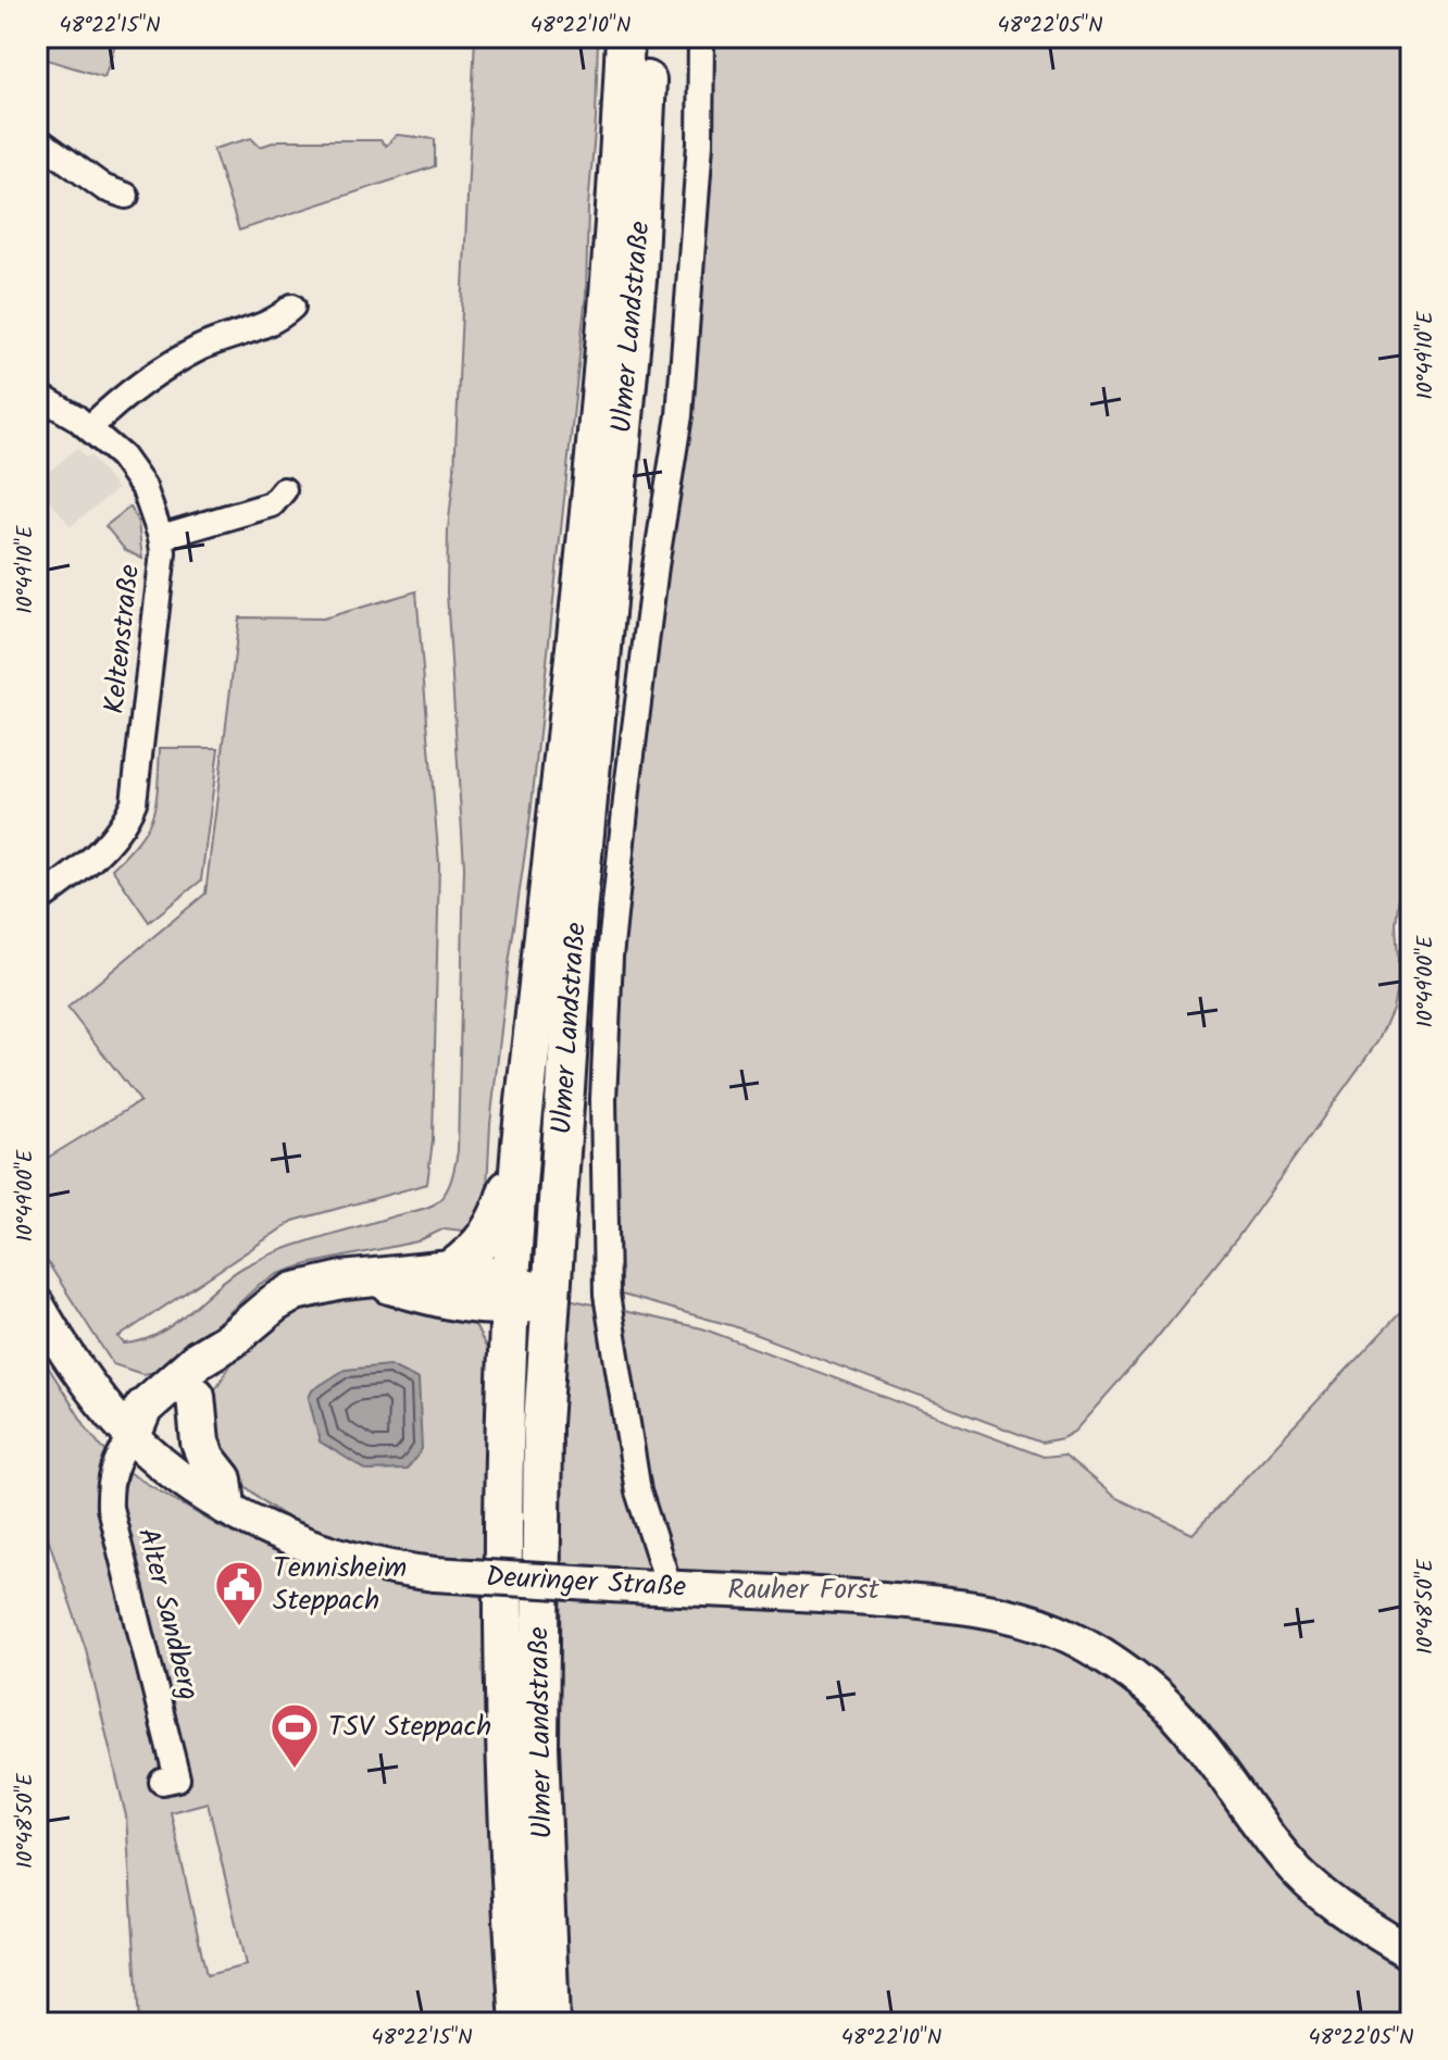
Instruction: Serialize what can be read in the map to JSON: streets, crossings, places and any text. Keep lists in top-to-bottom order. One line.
{"streets":{"main road":["Ulmer Landstraße"],"street":["Keltenstraße","Deuringer Straße","Alter Sandberg"]},"crossings":[["Deuringer Straße","Alter Sandberg"]],"parks":["Rauher Forst"],"places":{"public building":["Tennisheim Steppach"],"sports":["TSV Steppach"]},"coordinates":["48°22'15\"N","48°22'10\"N","48°22'05\"N","10°49'10\"E","10°49'00\"E","10°48'50\"E"]}
